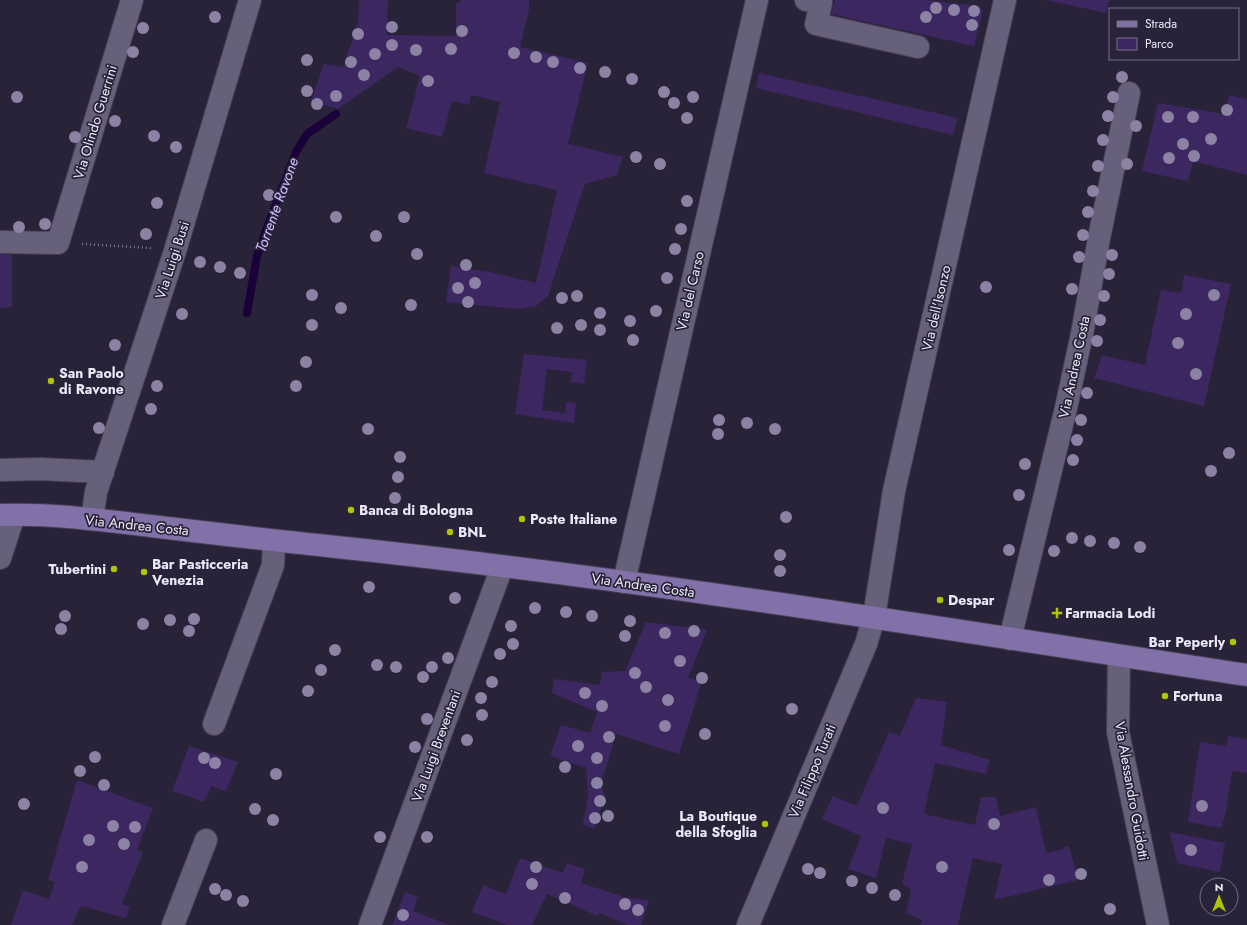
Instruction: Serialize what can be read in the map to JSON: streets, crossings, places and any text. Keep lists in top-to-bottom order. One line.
{"streets":{"main road":["Via Andrea Costa"],"street":["Via Olindo Guerrini","Via Luigi Busi","Via del Carso","Via dell'Isonzo","Via Luigi Breventani","Via Filippo Turati","Via Alessandro Guidotti"]},"crossings":[["Via Luigi Busi","Via Andrea Costa"],["Via del Carso","Via Andrea Costa"],["Via dell'Isonzo","Via Andrea Costa"],["Via dell'Isonzo","Via Filippo Turati"],["Via Andrea Costa","Via Luigi Breventani"],["Via Andrea Costa","Via Filippo Turati"],["Via Andrea Costa","Via Alessandro Guidotti"]],"water":["Torrente Ravone"],"places":{"other":["San Paolo di Ravone","Banca di Bologna","Poste Italiane","BNL","Tubertini","Bar Pasticceria Venezia","Despar","Bar Peperly","Fortuna","La Boutique della Sfoglia"],"health":["Farmacia Lodi"]},"legend":["Strada","Parco"],"north":"top"}
